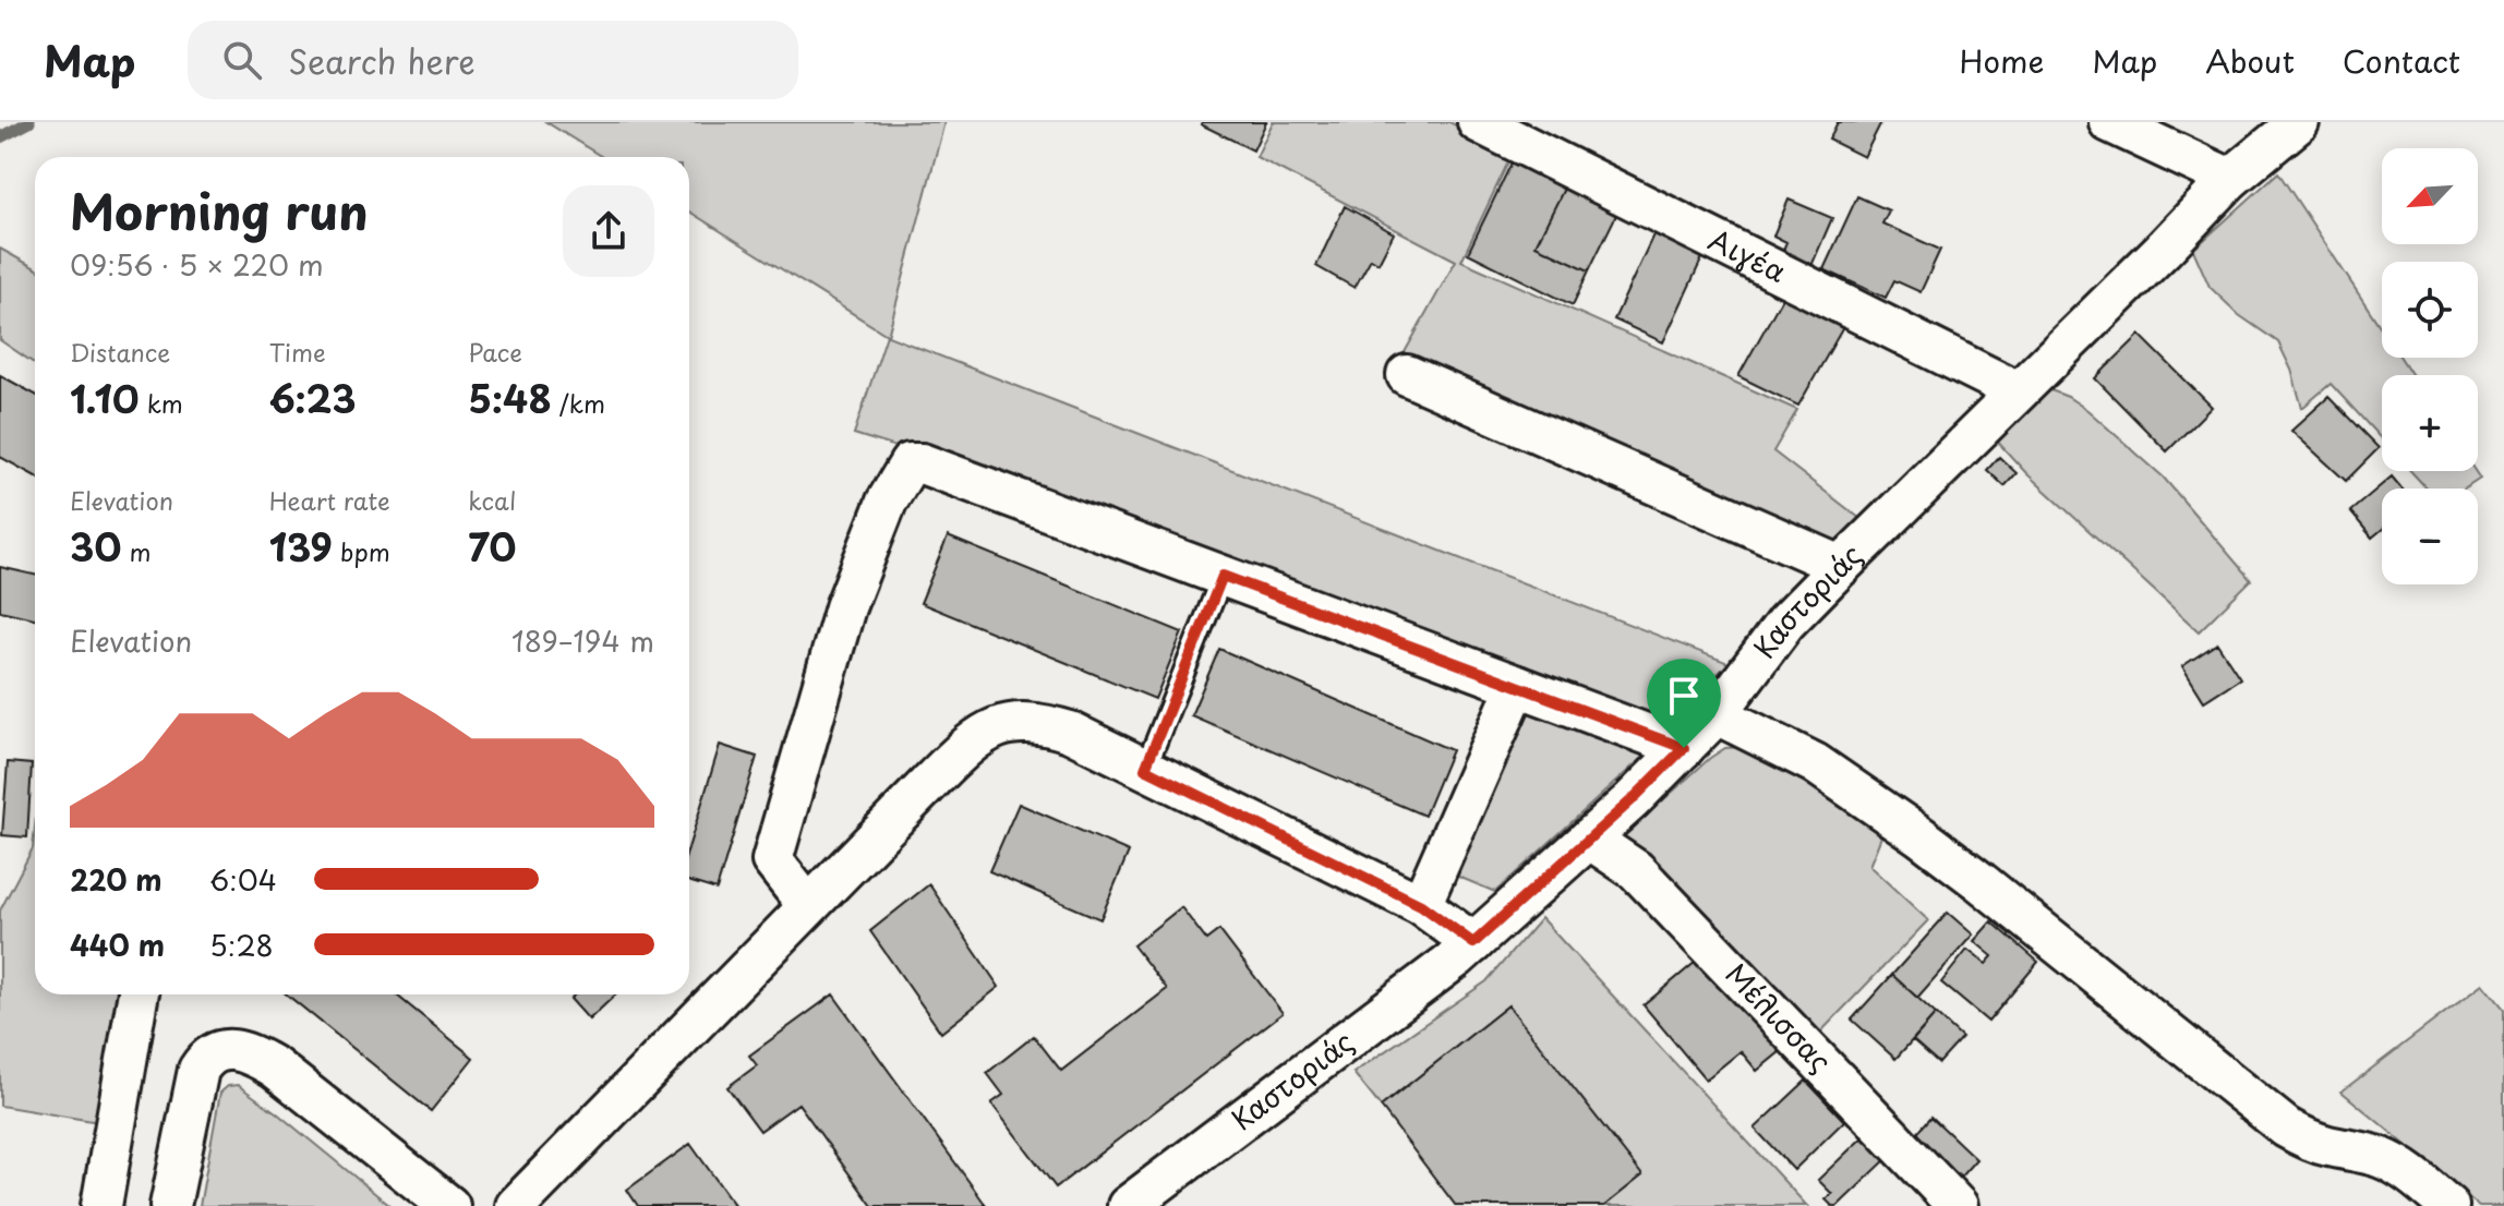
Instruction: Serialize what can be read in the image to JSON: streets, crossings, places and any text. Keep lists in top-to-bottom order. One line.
{"streets":{"street":["Αιγέα","Καστοριάς","Μέλισσας"]},"crossings":[["Αιγέα","Καστοριάς"],["Καστοριάς","Μέλισσας"]],"north":"bottom left","page":{"header":"Map","search":"Search here","nav":["Home","Map","About","Contact"],"map_buttons":["+","−"],"heading":["Morning run","09:56 · 5 × 220 m"],"stats":[["Distance","1.10 km"],["Time","6:23"],["Pace","5:48 /km"],["Elevation","30 m"],["Heart rate","139 bpm"],["kcal","70"]],"chart":["Elevation","189–194 m"],"list":[{"name":"220 m","note":"6:04"},{"name":"440 m","note":"5:28"}]}}
